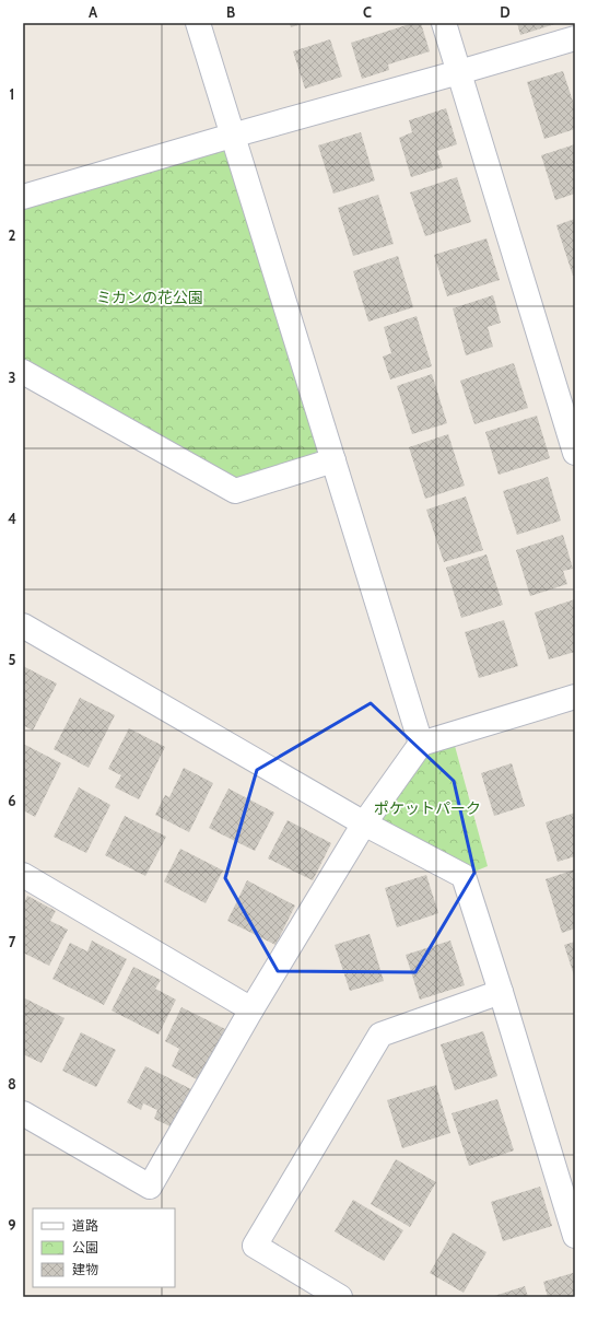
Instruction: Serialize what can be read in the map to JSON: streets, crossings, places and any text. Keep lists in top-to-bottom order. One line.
{"parks":["ミカンの花公園","ポケットパーク"],"legend":["道路","公園","建物"],"grid":{"columns":["A","B","C","D"],"rows":["1","2","3","4","5","6","7","8","9"]}}
